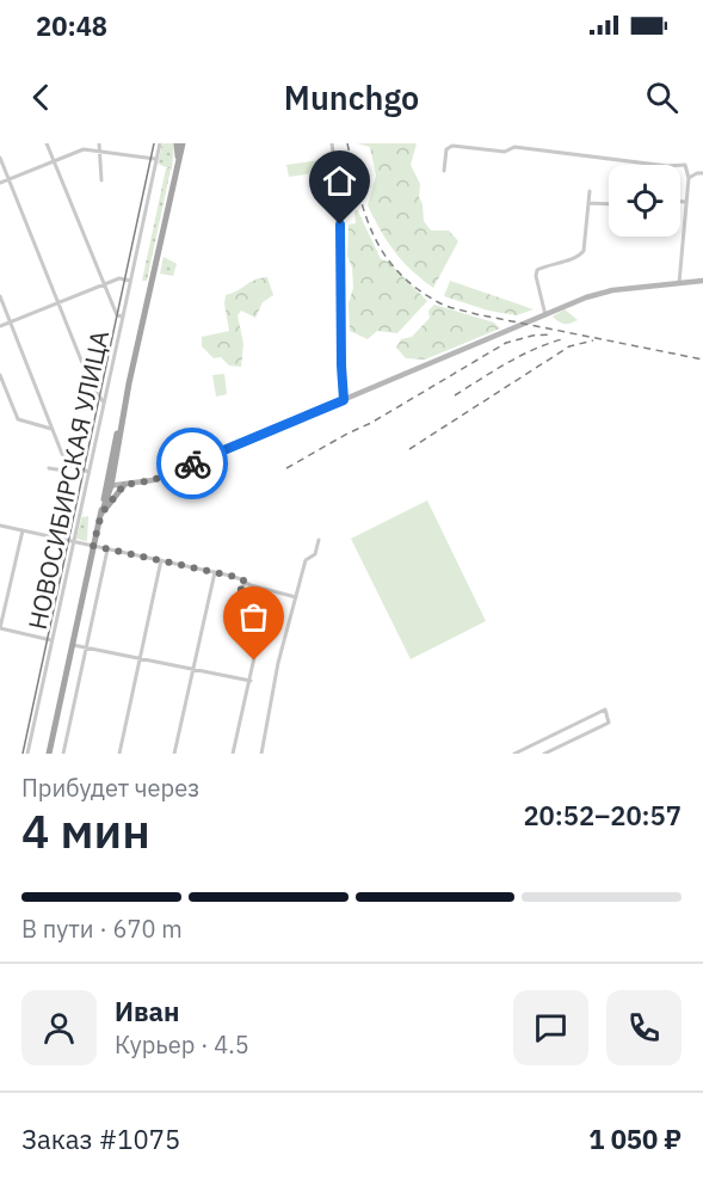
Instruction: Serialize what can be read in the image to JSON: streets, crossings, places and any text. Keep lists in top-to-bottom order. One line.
{"streets":{"street":["НОВОСИБИРСКАЯ УЛИЦА"]},"page":{"status":"20:48","header":"Munchgo","heading":["4 мин","Прибудет через","20:52–20:57"],"panel":["Иван","Курьер · 4.5","Заказ #1075","1 050 ₽"],"bar":"В пути · 670 m"}}
